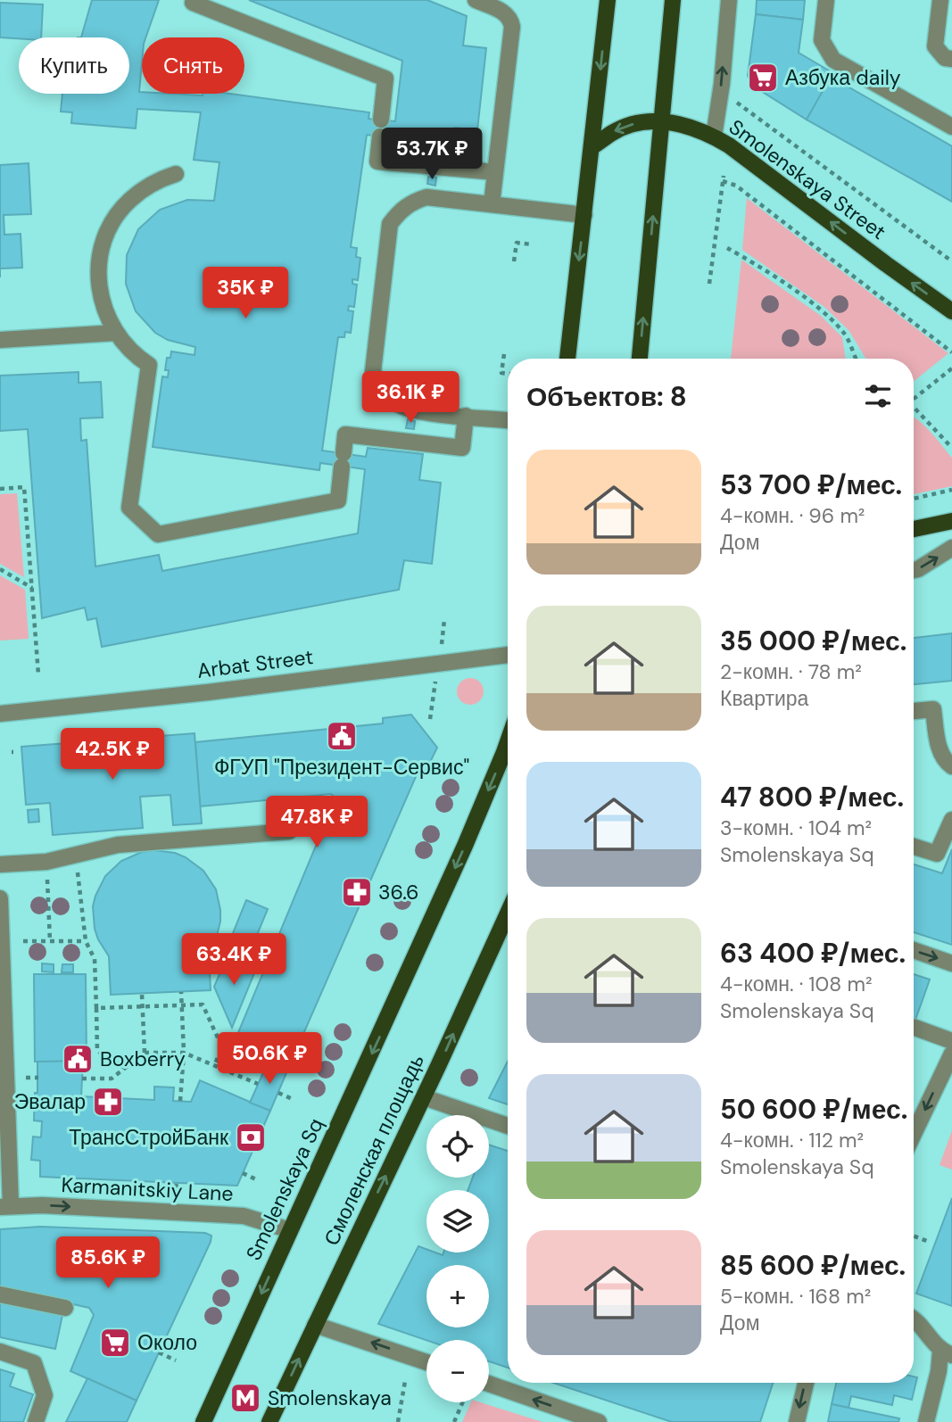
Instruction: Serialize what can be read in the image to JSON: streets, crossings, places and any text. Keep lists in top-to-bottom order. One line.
{"streets":{"main road":["Smolenskaya Street","Смоленская площадь","Smolenskaya Sq"],"street":["Arbat Street","Karmanitskiy Lane"]},"crossings":[["Karmanitskiy Lane","Smolenskaya Sq"]],"one_way":["Smolenskaya Street","Смоленская площадь","Karmanitskiy Lane","Smolenskaya Sq"],"places":{"supermarket":["Азбука daily","Около"],"public building":["ФГУП \"Президент-Сервис\"","Boxberry"],"pharmacy":["36.6","Эвалар"],"bank":["ТрансСтройБанк"],"metro station":["Smolenskaya"]},"page":{"chip":["Купить","Снять"],"price":["53.7K ₽","35K ₽","36.1K ₽","42.5K ₽","47.8K ₽","63.4K ₽","50.6K ₽","85.6K ₽"],"heading":"Объектов: 8","list":[{"name":"53 700 ₽/мес.","note":"4-комн. · 96 m² · Дом"},{"name":"35 000 ₽/мес.","note":"2-комн. · 78 m² · Квартира"},{"name":"47 800 ₽/мес.","note":"3-комн. · 104 m² · Smolenskaya Sq"},{"name":"63 400 ₽/мес.","note":"4-комн. · 108 m² · Smolenskaya Sq"},{"name":"50 600 ₽/мес.","note":"4-комн. · 112 m² · Smolenskaya Sq"},{"name":"85 600 ₽/мес.","note":"5-комн. · 168 m² · Дом"}],"map_buttons":["+","−"]}}
